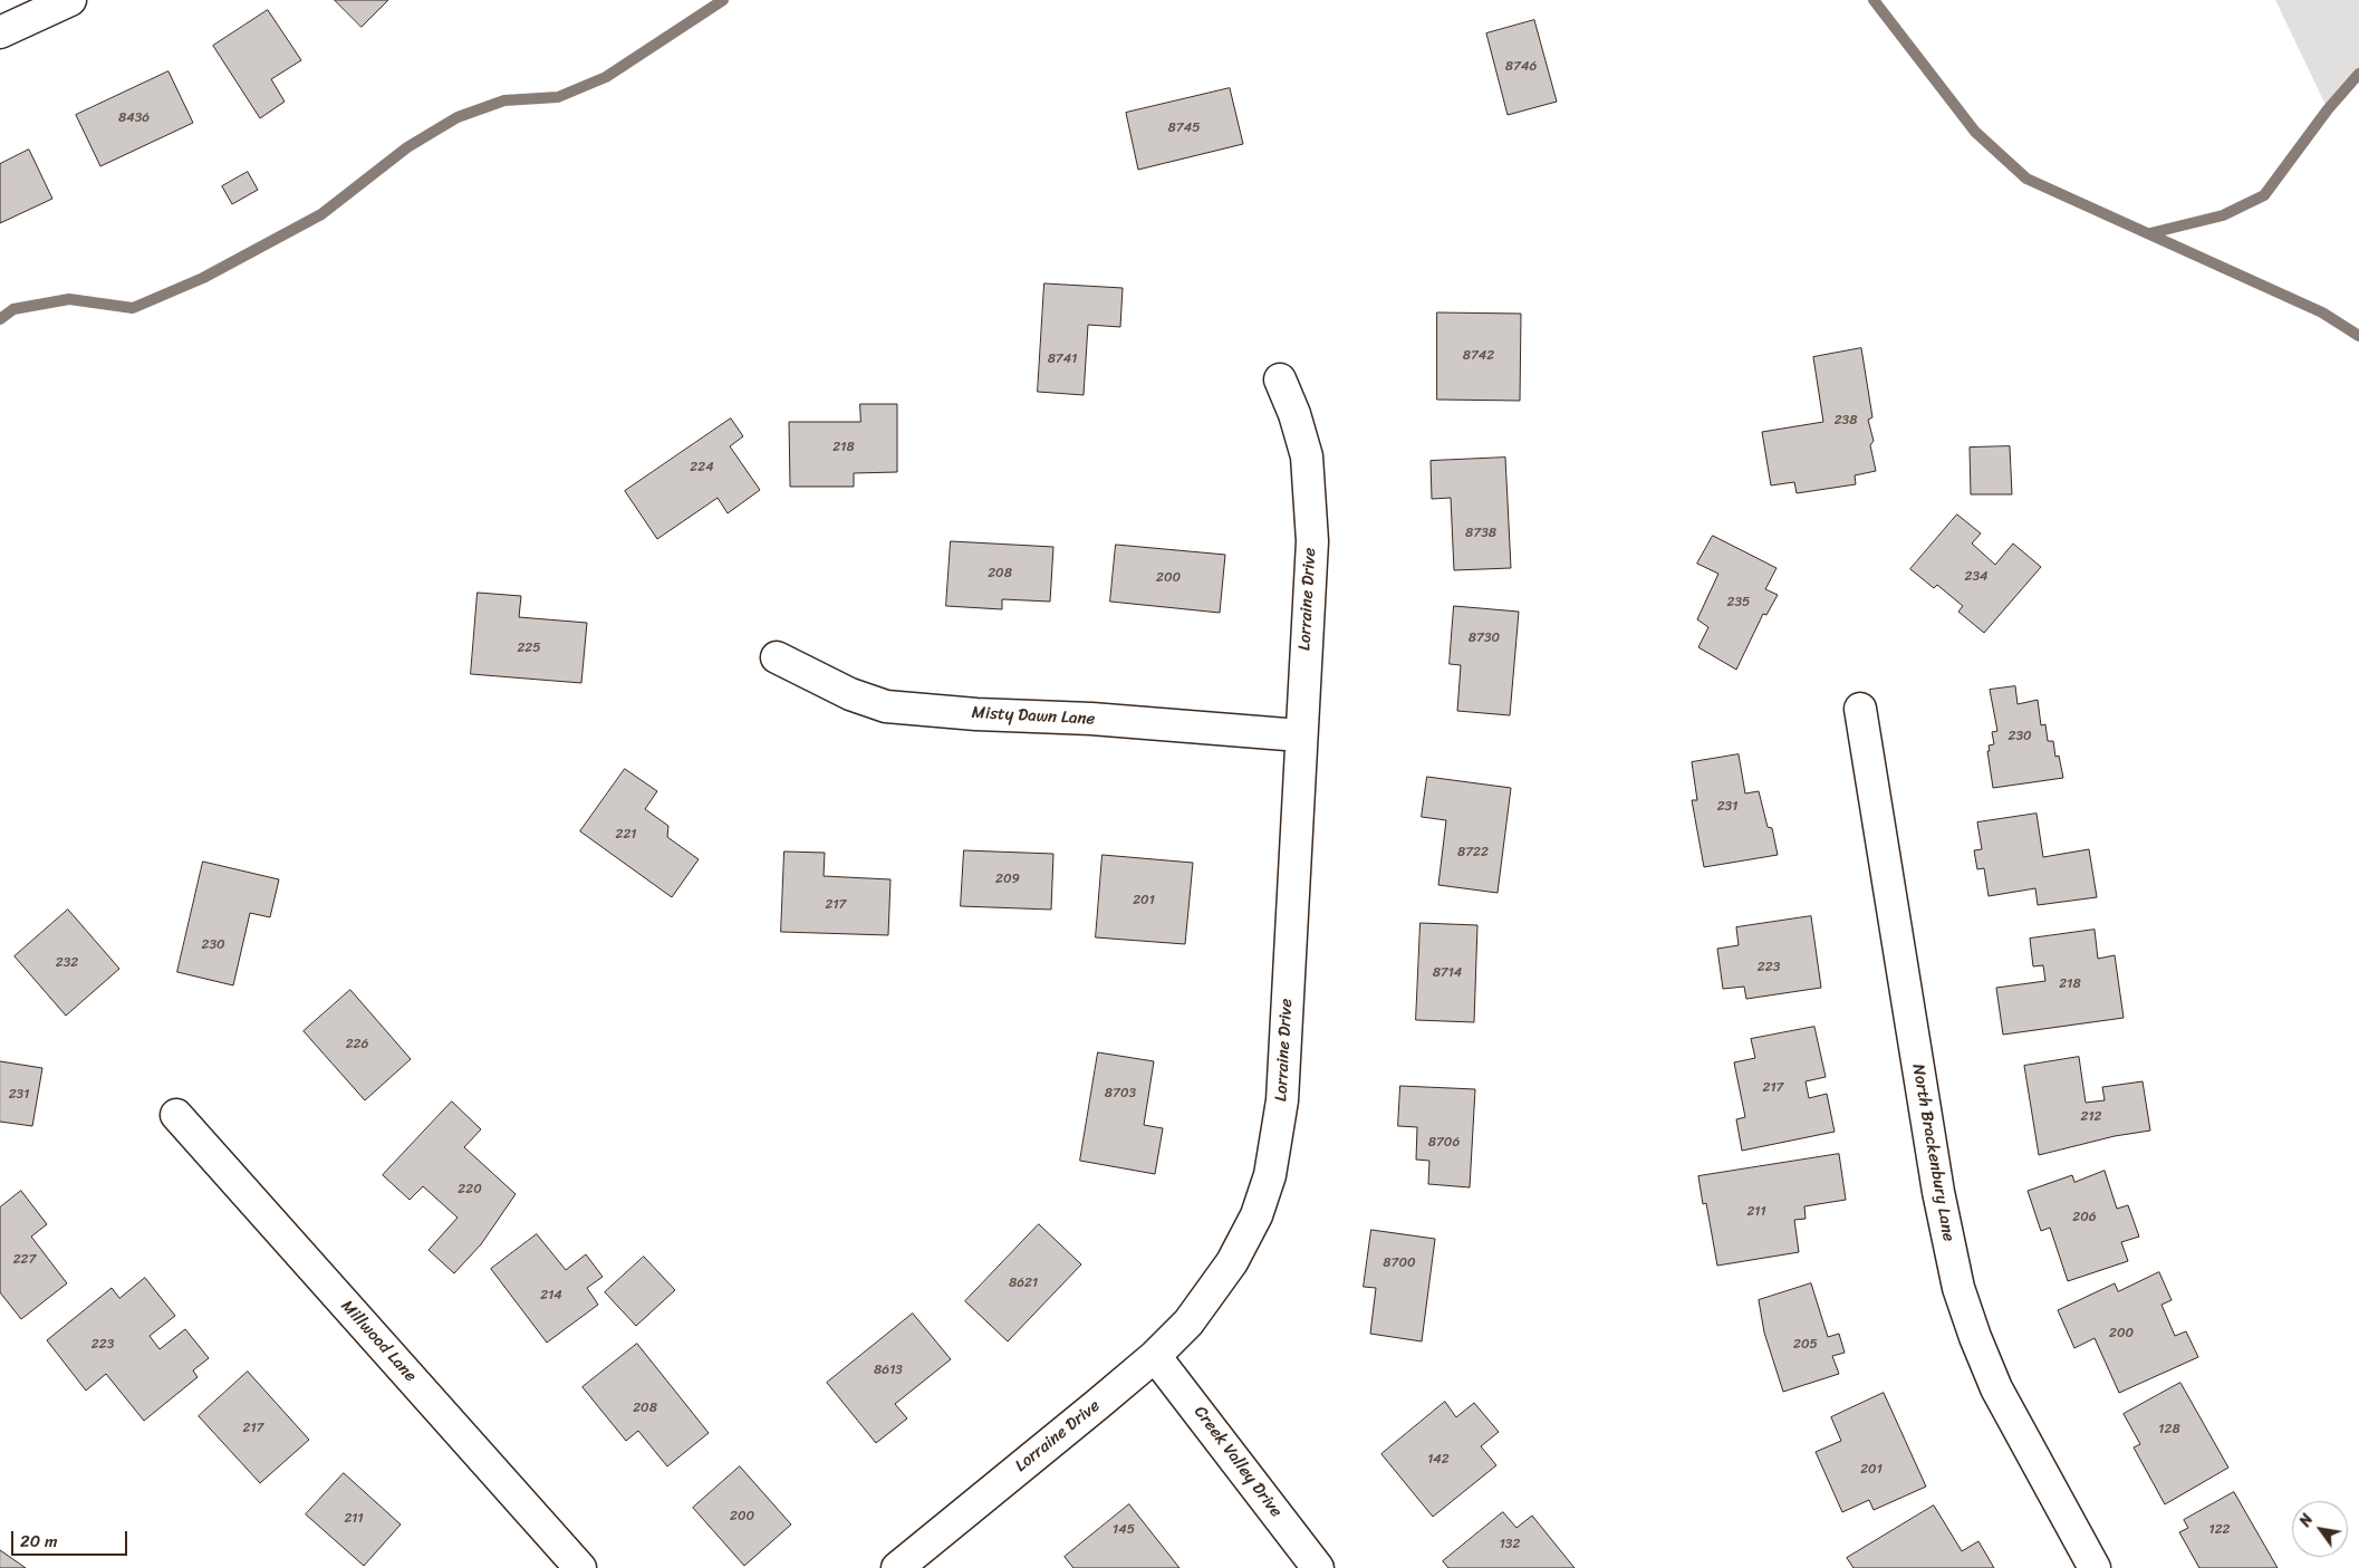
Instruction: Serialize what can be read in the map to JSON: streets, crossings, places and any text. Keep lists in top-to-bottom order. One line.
{"streets":{"street":["Lorraine Drive","Misty Dawn Lane","North Brackenbury Lane","Millwood Lane","Creek Valley Drive"]},"crossings":[["Lorraine Drive","Misty Dawn Lane"],["Lorraine Drive","Creek Valley Drive"]],"house_numbers":["8746","8436","8745","8742","8741","238","218","224","8738","208","234","200","235","8730","225","230","231","221","8722","209","201","217","230","232","223","8714","218","226","217","8703","231","212","8706","220","211","206","227","8700","8621","214","200","223","205","8613","208","217","128","142","201","200","211","145","122","132"],"scale_bar":"20 m","north":"top left"}
